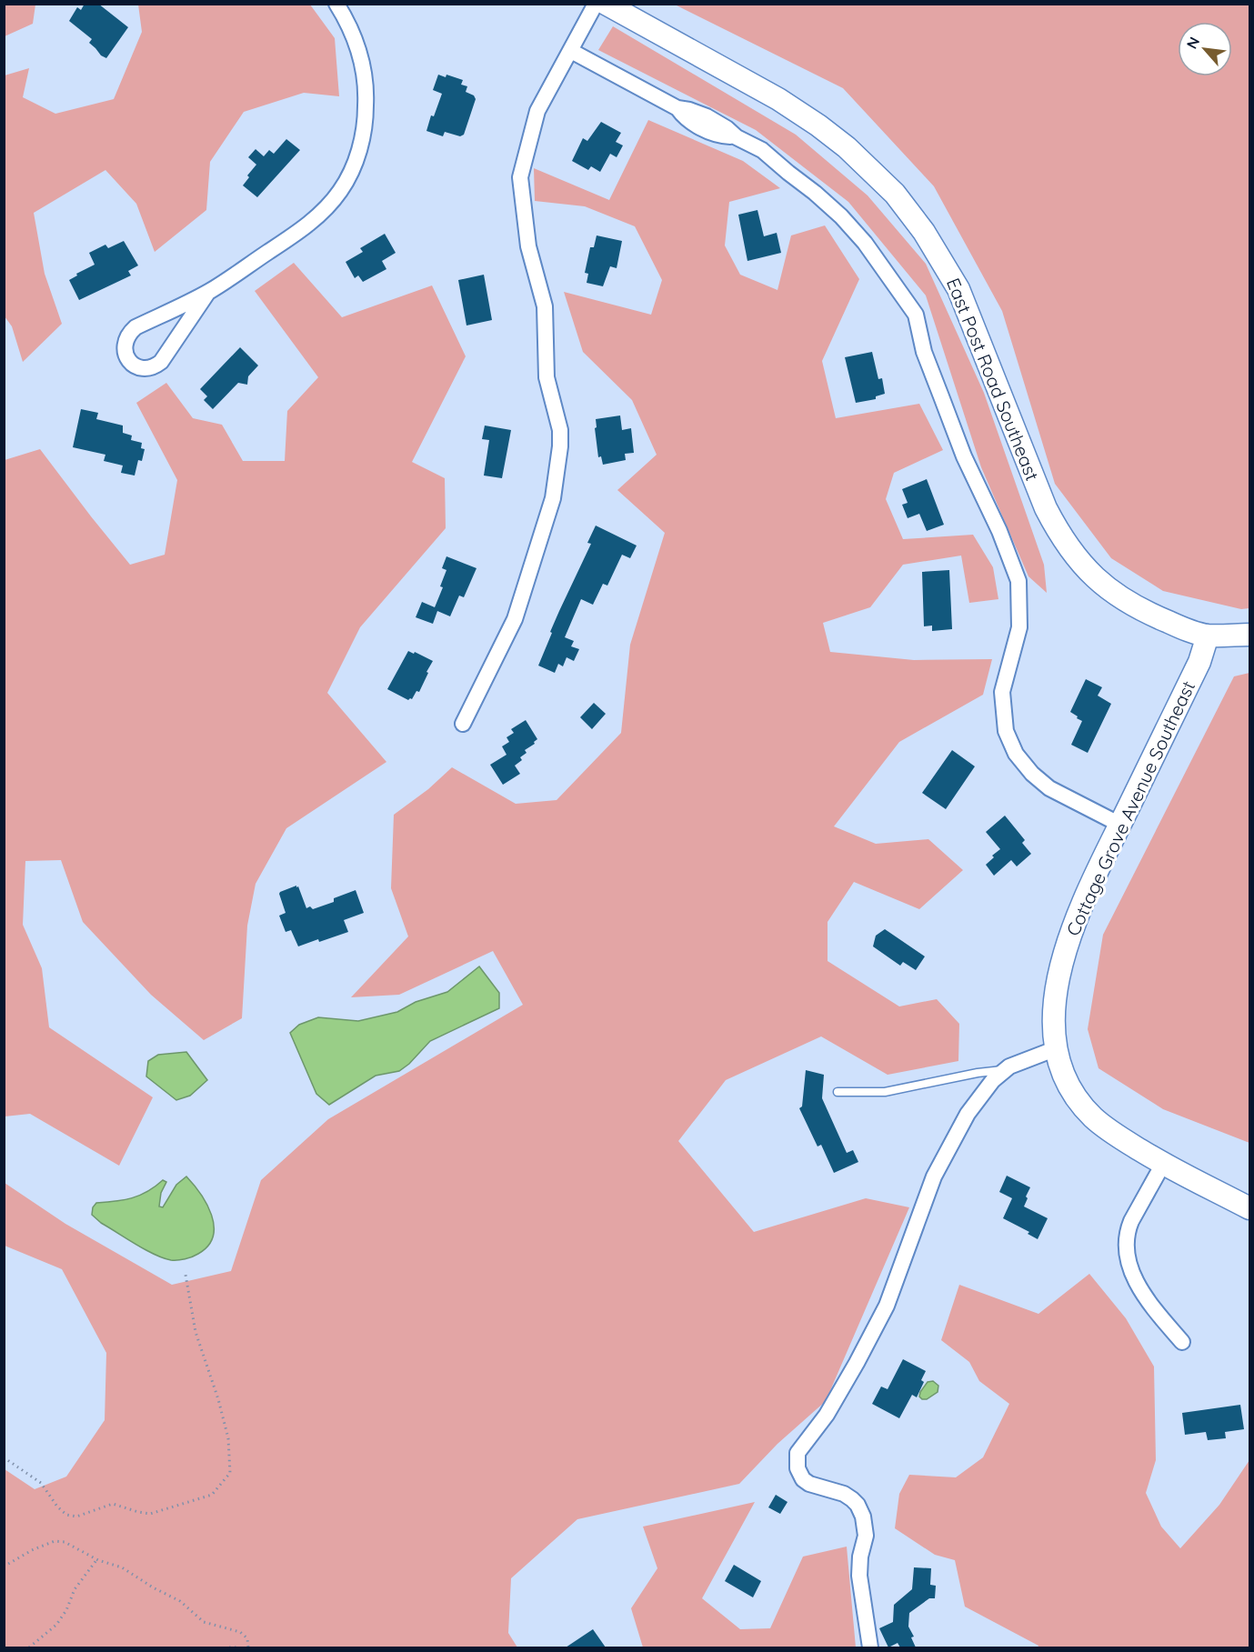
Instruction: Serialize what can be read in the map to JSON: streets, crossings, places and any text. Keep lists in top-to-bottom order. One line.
{"streets":{"main road":["East Post Road Southeast","Cottage Grove Avenue Southeast"]},"crossings":[["East Post Road Southeast","Cottage Grove Avenue Southeast"]],"north":"top left"}
